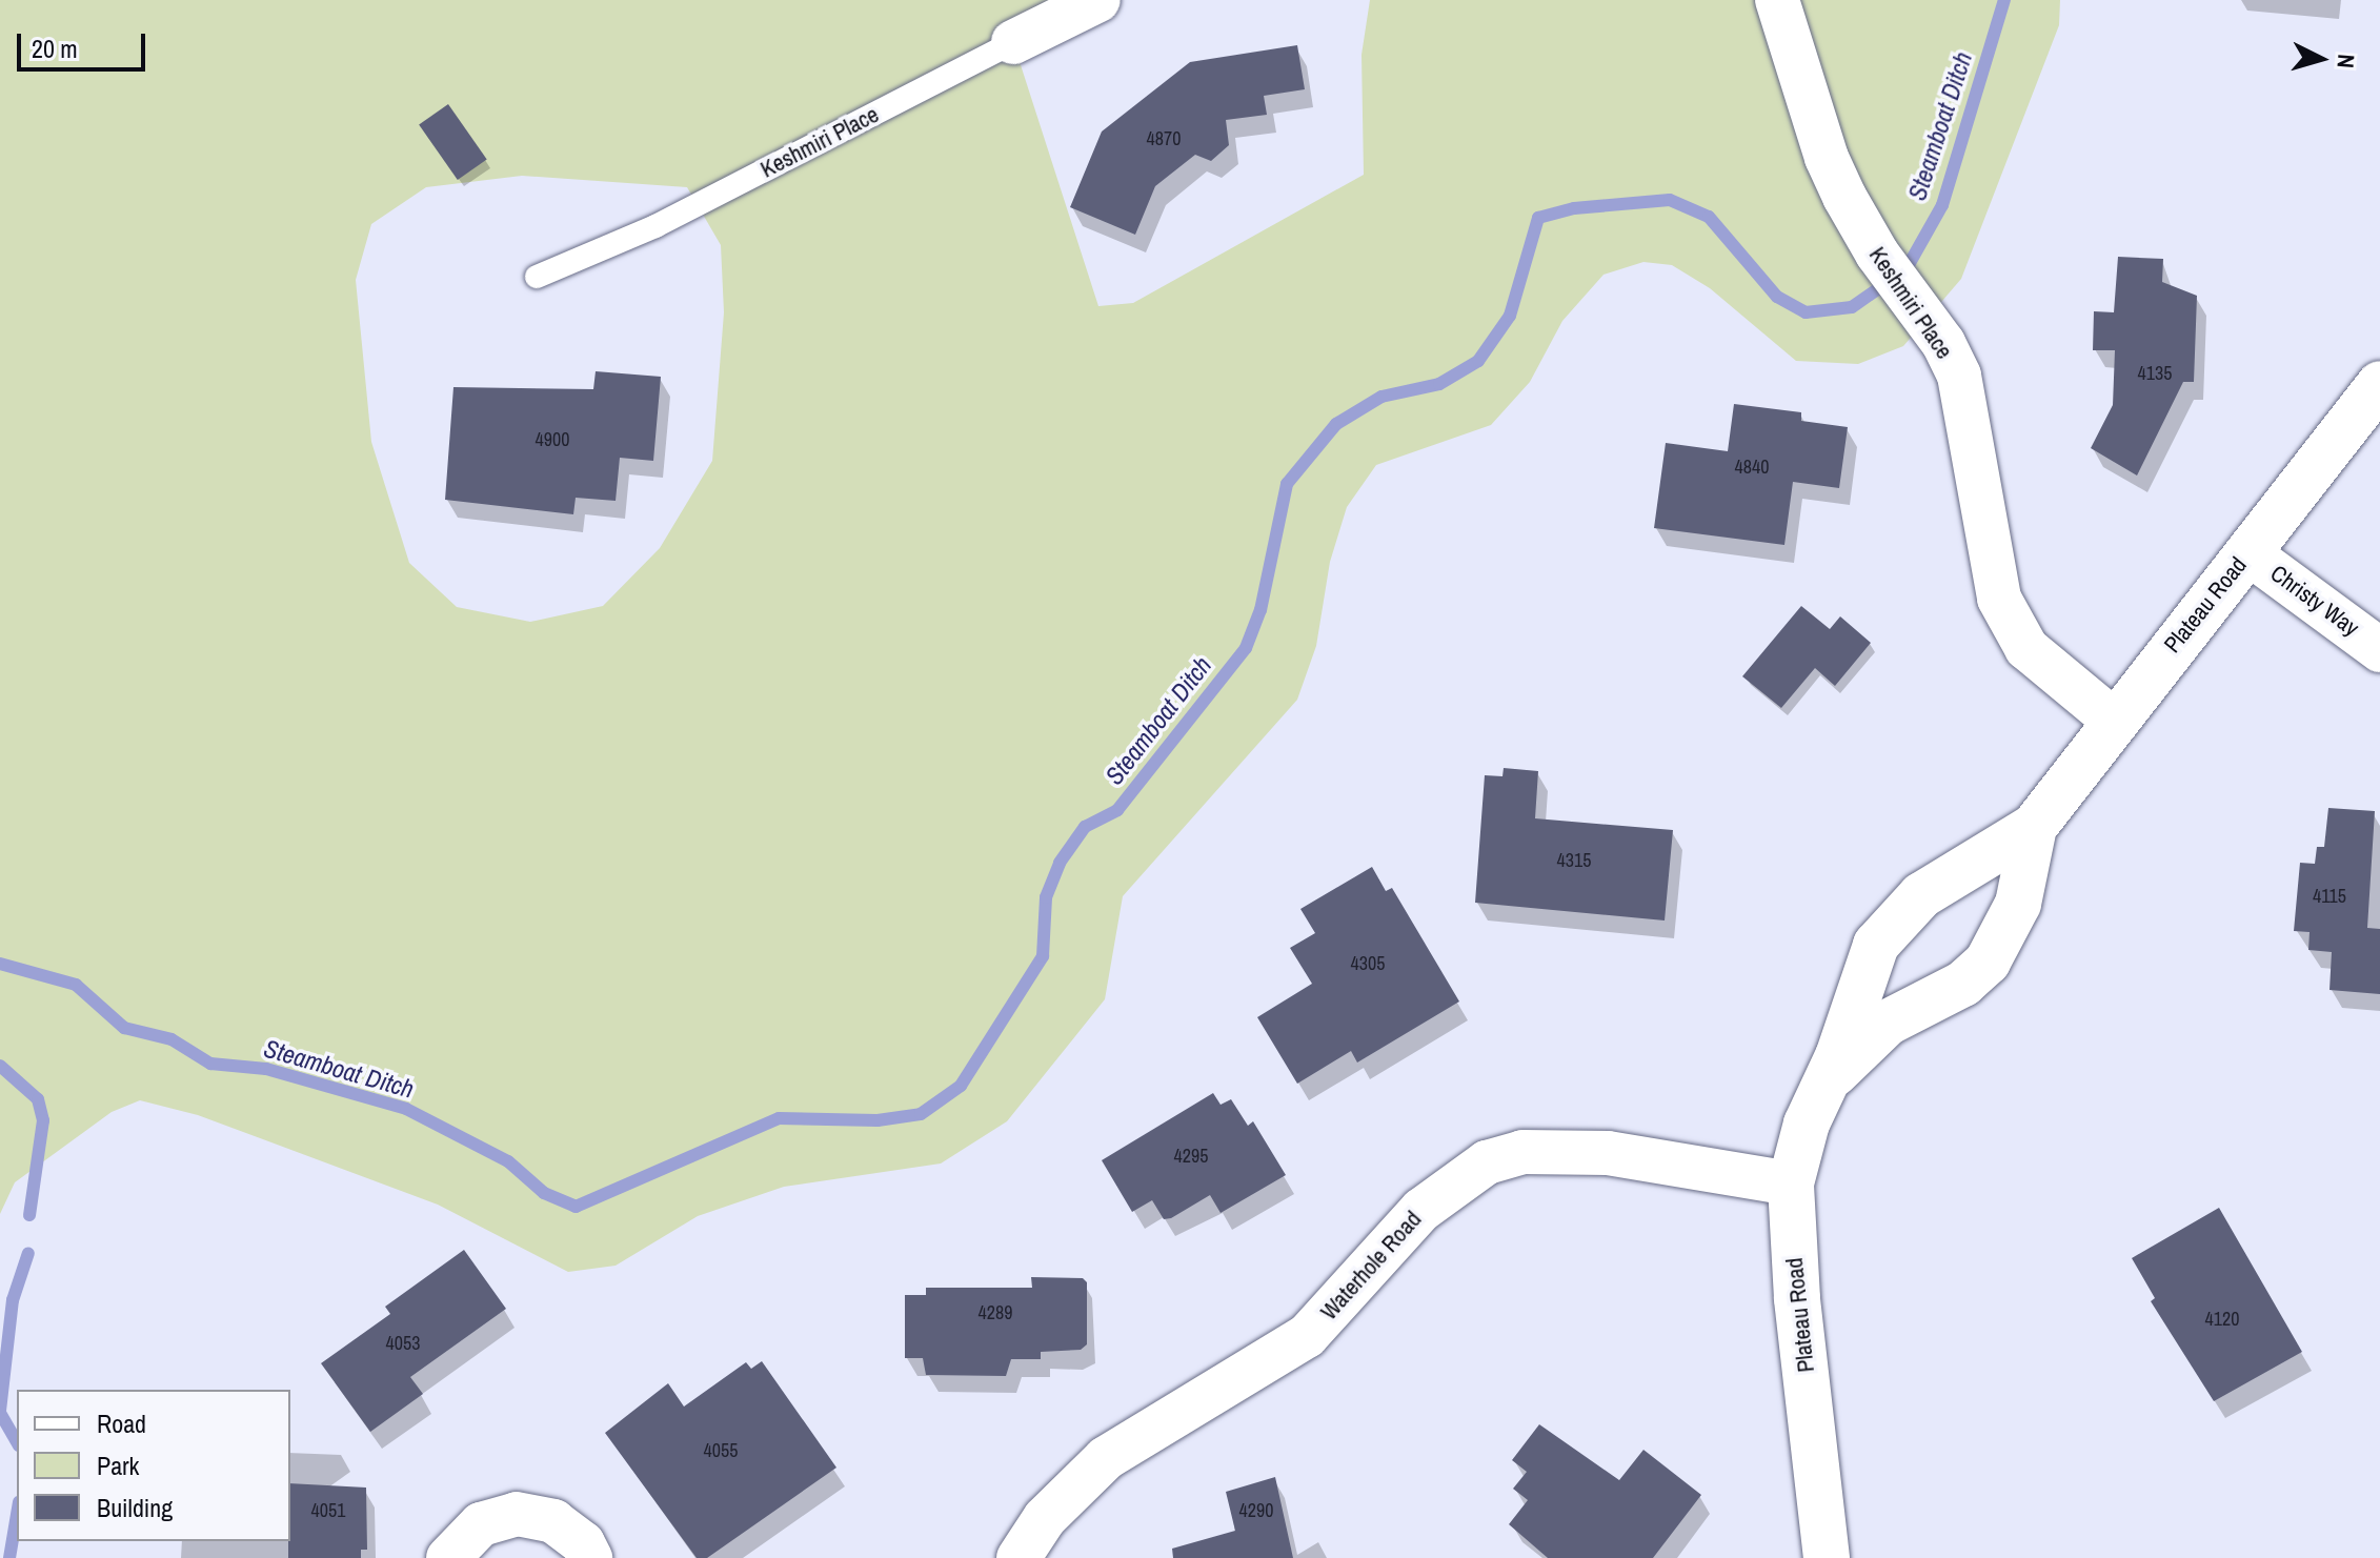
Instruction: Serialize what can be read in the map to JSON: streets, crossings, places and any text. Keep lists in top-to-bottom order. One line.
{"streets":{"street":["Keshmiri Place","Christy Way","Plateau Road","Waterhole Road"]},"crossings":[["Keshmiri Place","Plateau Road"],["Christy Way","Plateau Road"],["Plateau Road","Waterhole Road"]],"water":["Steamboat Ditch"],"house_numbers":["4870","4135","4900","4840","4315","4115","4305","4295","4289","4120","4053","4055","4051","4290"],"legend":["Road","Park","Building"],"scale_bar":"20 m","north":"right"}
